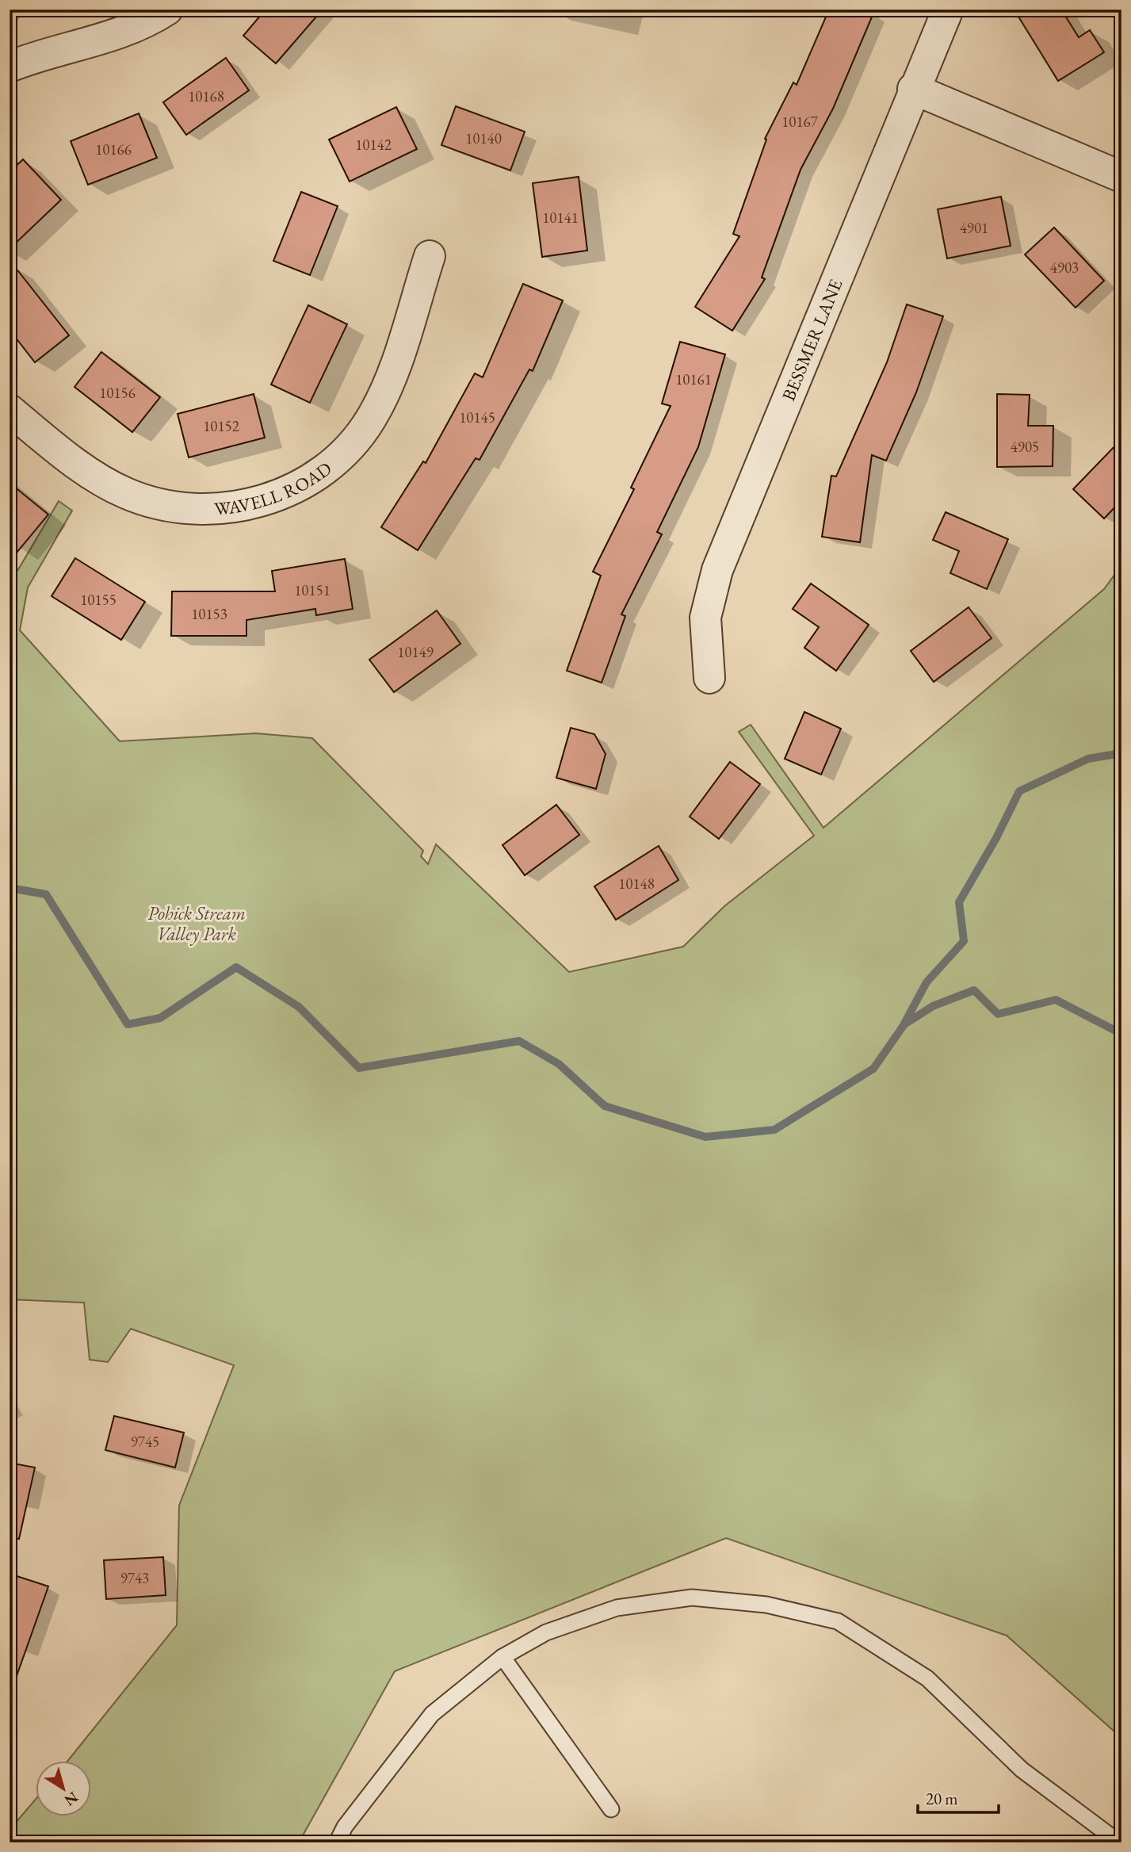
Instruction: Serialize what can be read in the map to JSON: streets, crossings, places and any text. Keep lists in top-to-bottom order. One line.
{"streets":{"street":["BESSMER LANE","WAVELL ROAD"]},"parks":["Pohick Stream Valley Park"],"house_numbers":["10168","10167","10140","10142","10166","10141","4901","4903","10161","10156","10145","10152","4905","10151","10155","10153","10149","10148","9745","9743"],"scale_bar":"20 m","north":"bottom right"}
